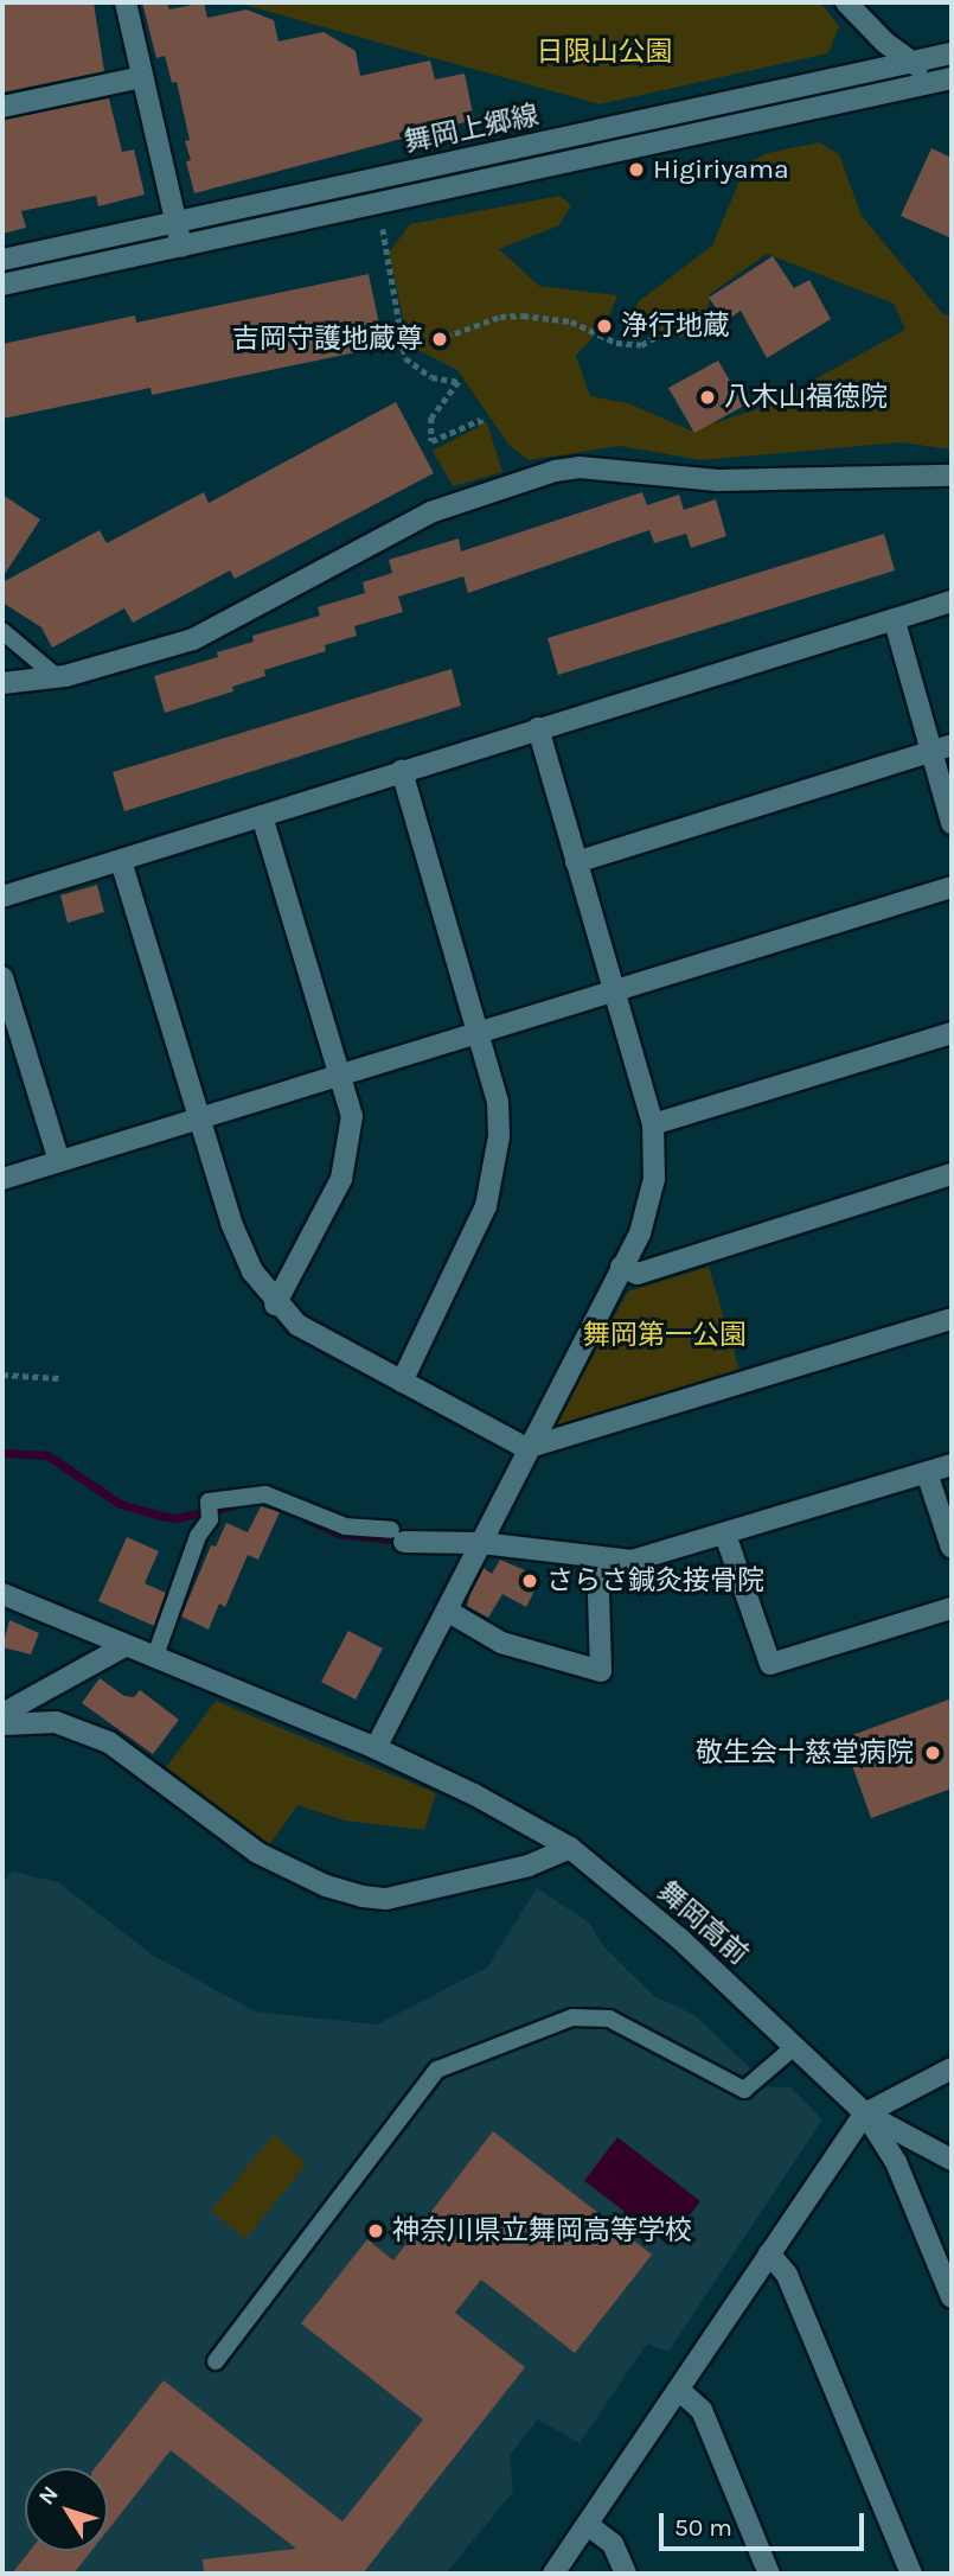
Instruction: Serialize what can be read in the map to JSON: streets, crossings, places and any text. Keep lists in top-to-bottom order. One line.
{"streets":{"street":["舞岡上郷線","舞岡高前"]},"parks":["日限山公園","舞岡第一公園"],"places":["Higiriyama","浄行地蔵","吉岡守護地蔵尊","八木山福徳院","さらさ鍼灸接骨院","敬生会十慈堂病院","神奈川県立舞岡高等学校"],"scale_bar":"50 m","north":"top left"}
